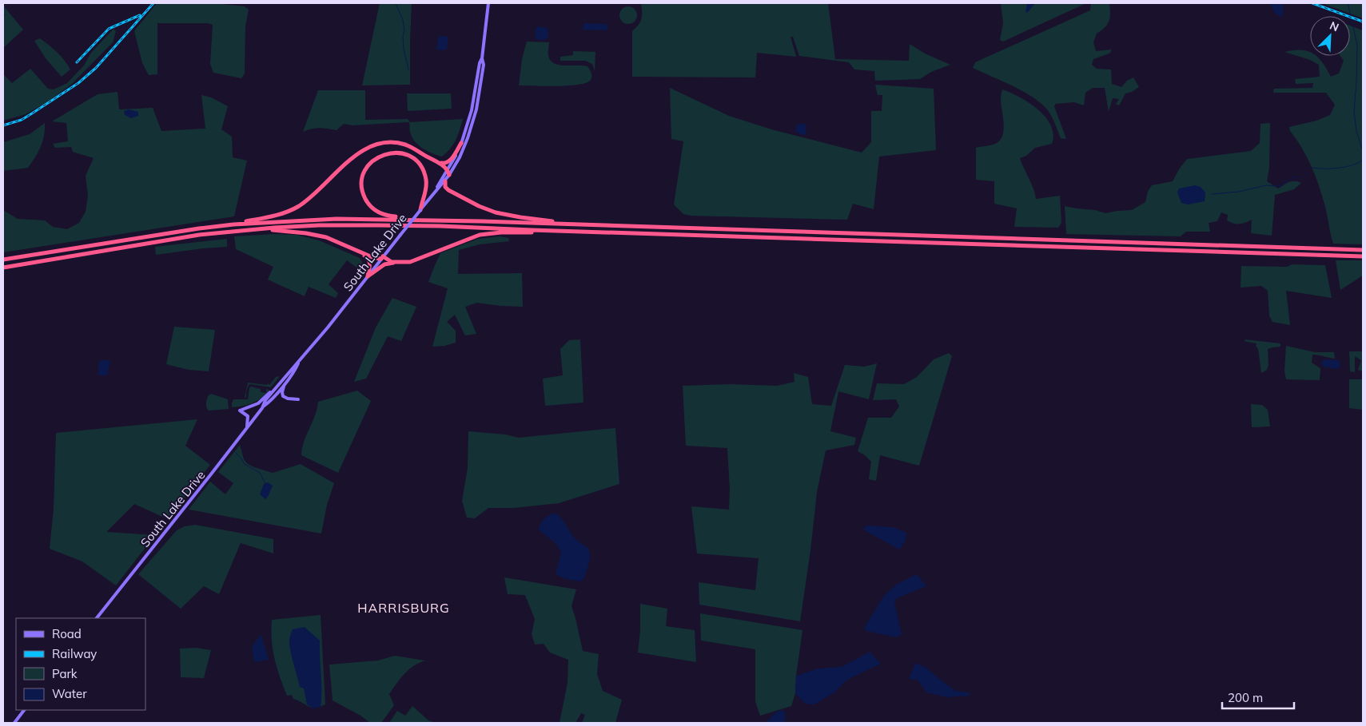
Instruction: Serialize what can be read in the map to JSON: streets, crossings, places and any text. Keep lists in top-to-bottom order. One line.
{"streets":{"main road":["South Lake Drive"]},"districts":["HARRISBURG"],"legend":["Road","Railway","Park","Water"],"scale_bar":"200 m","north":"top right"}
